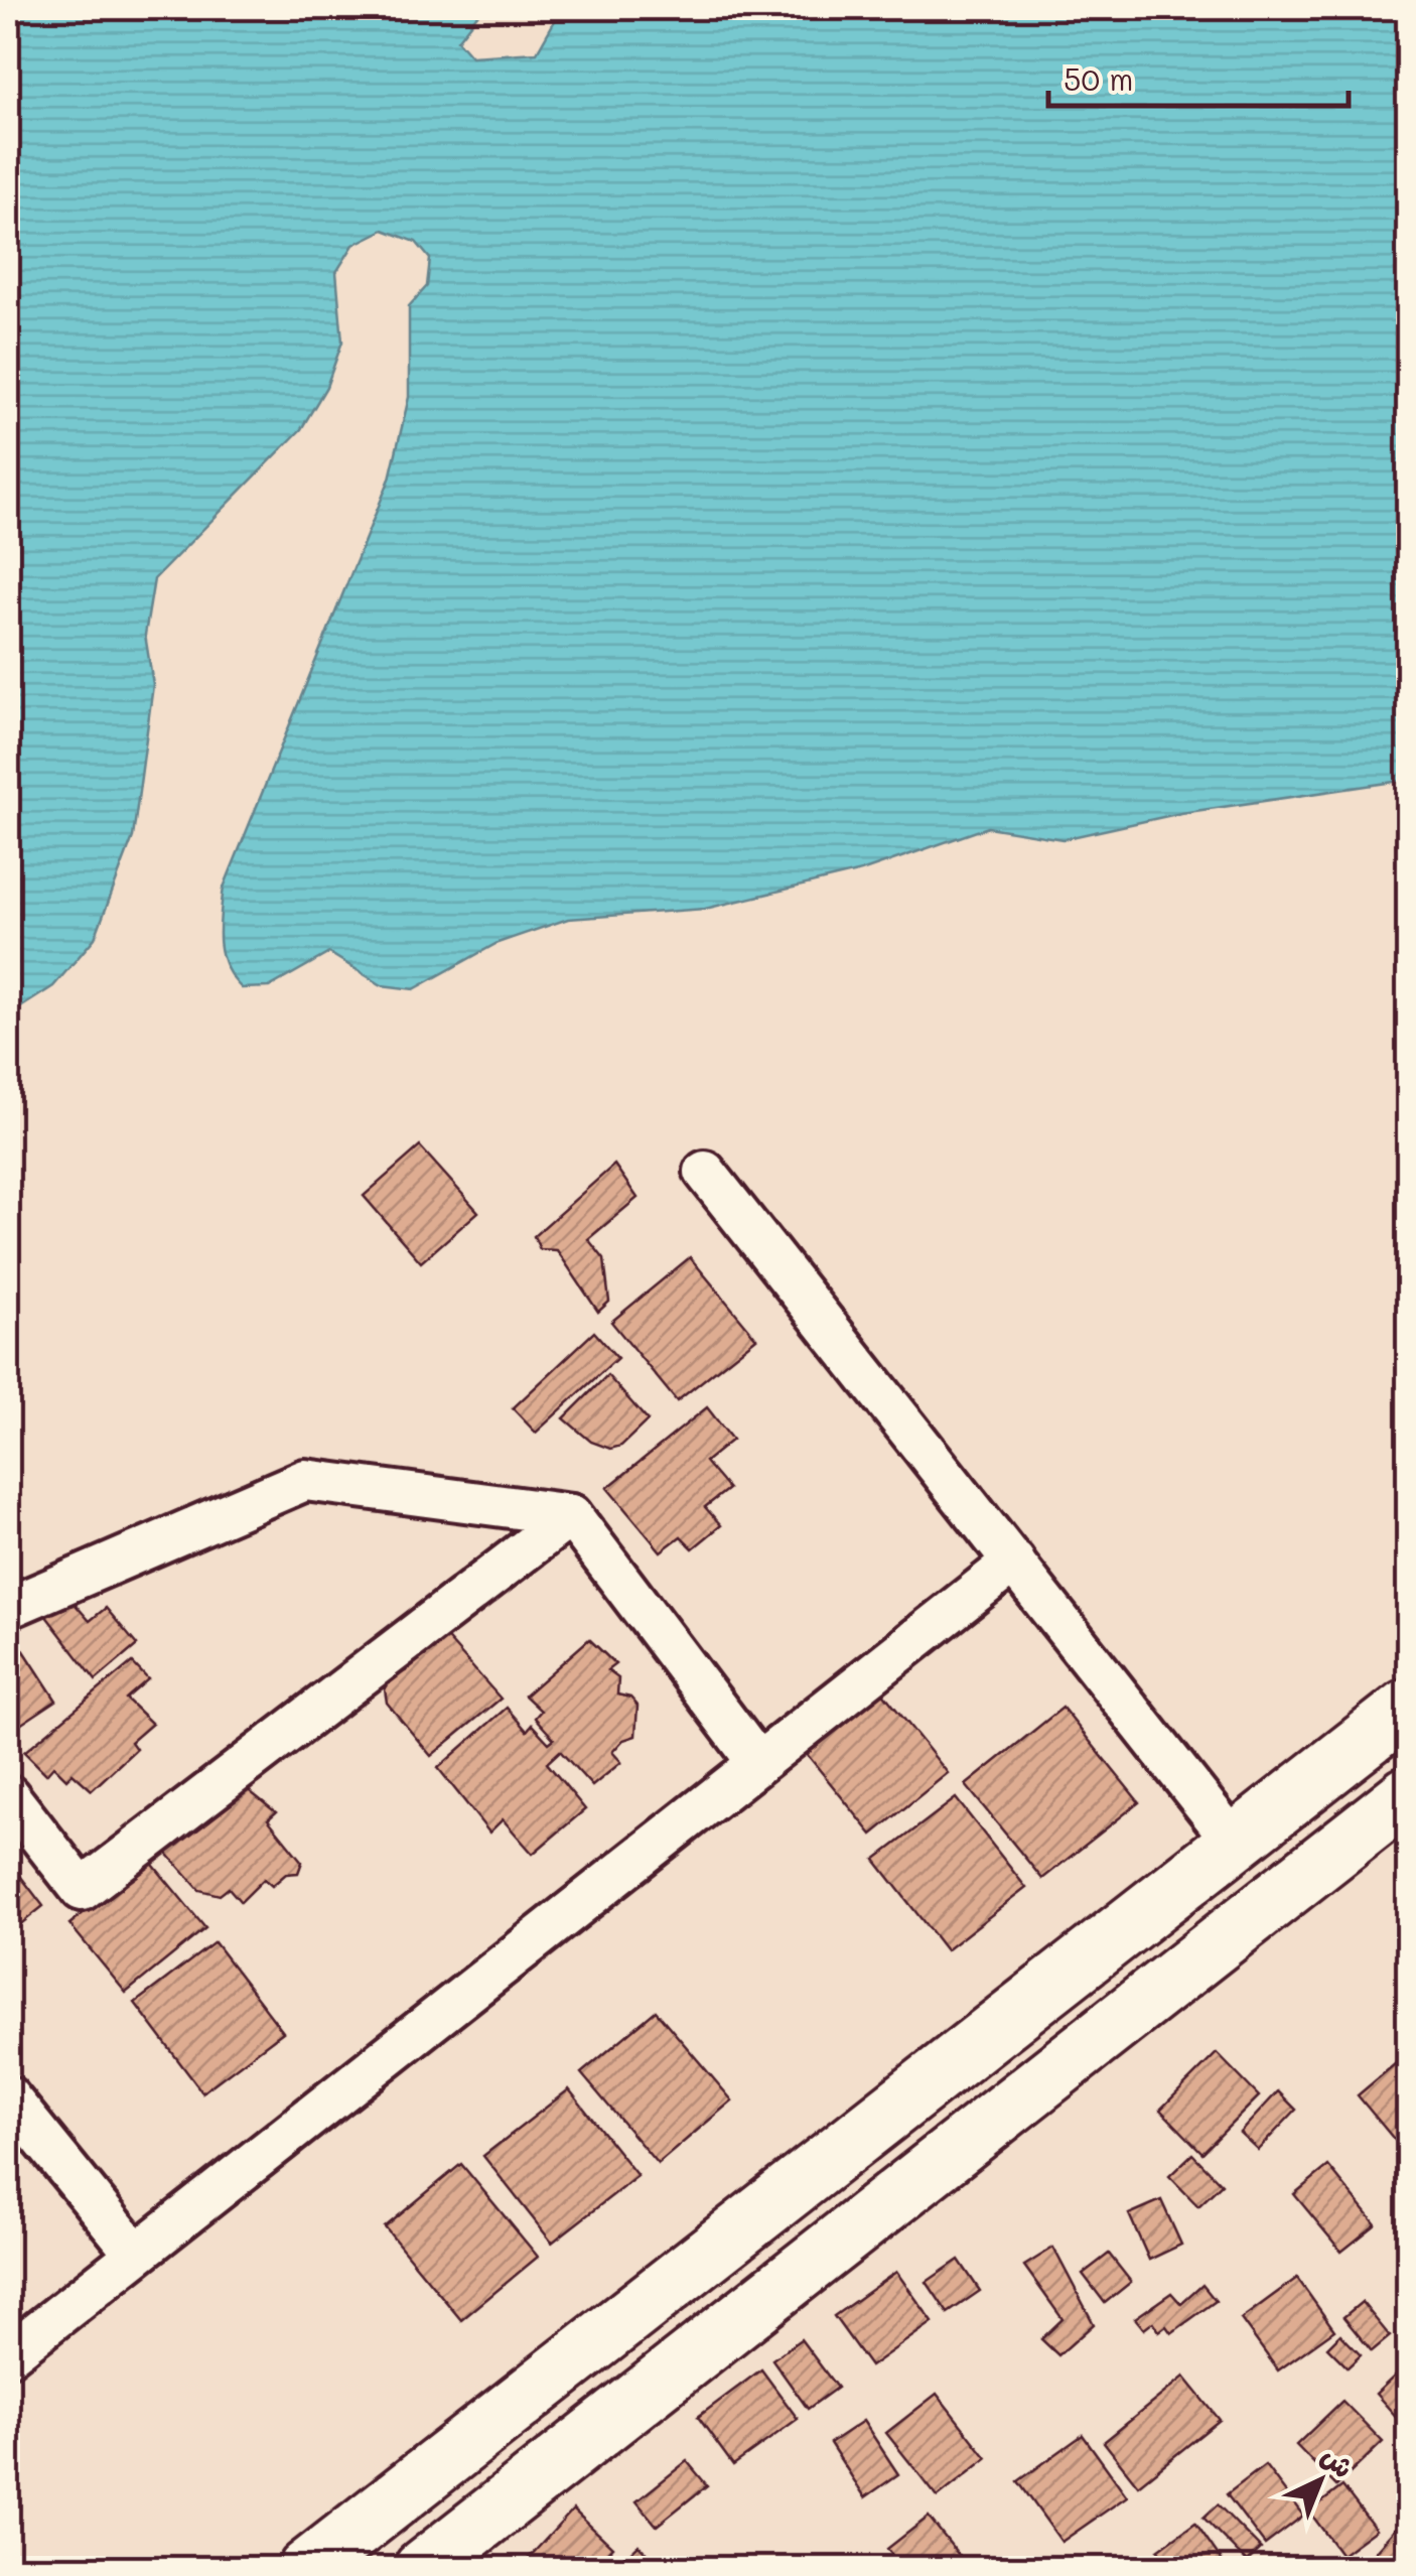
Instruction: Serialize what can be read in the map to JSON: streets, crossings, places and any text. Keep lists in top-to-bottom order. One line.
{"scale_bar":"50 m","north":"top right"}
